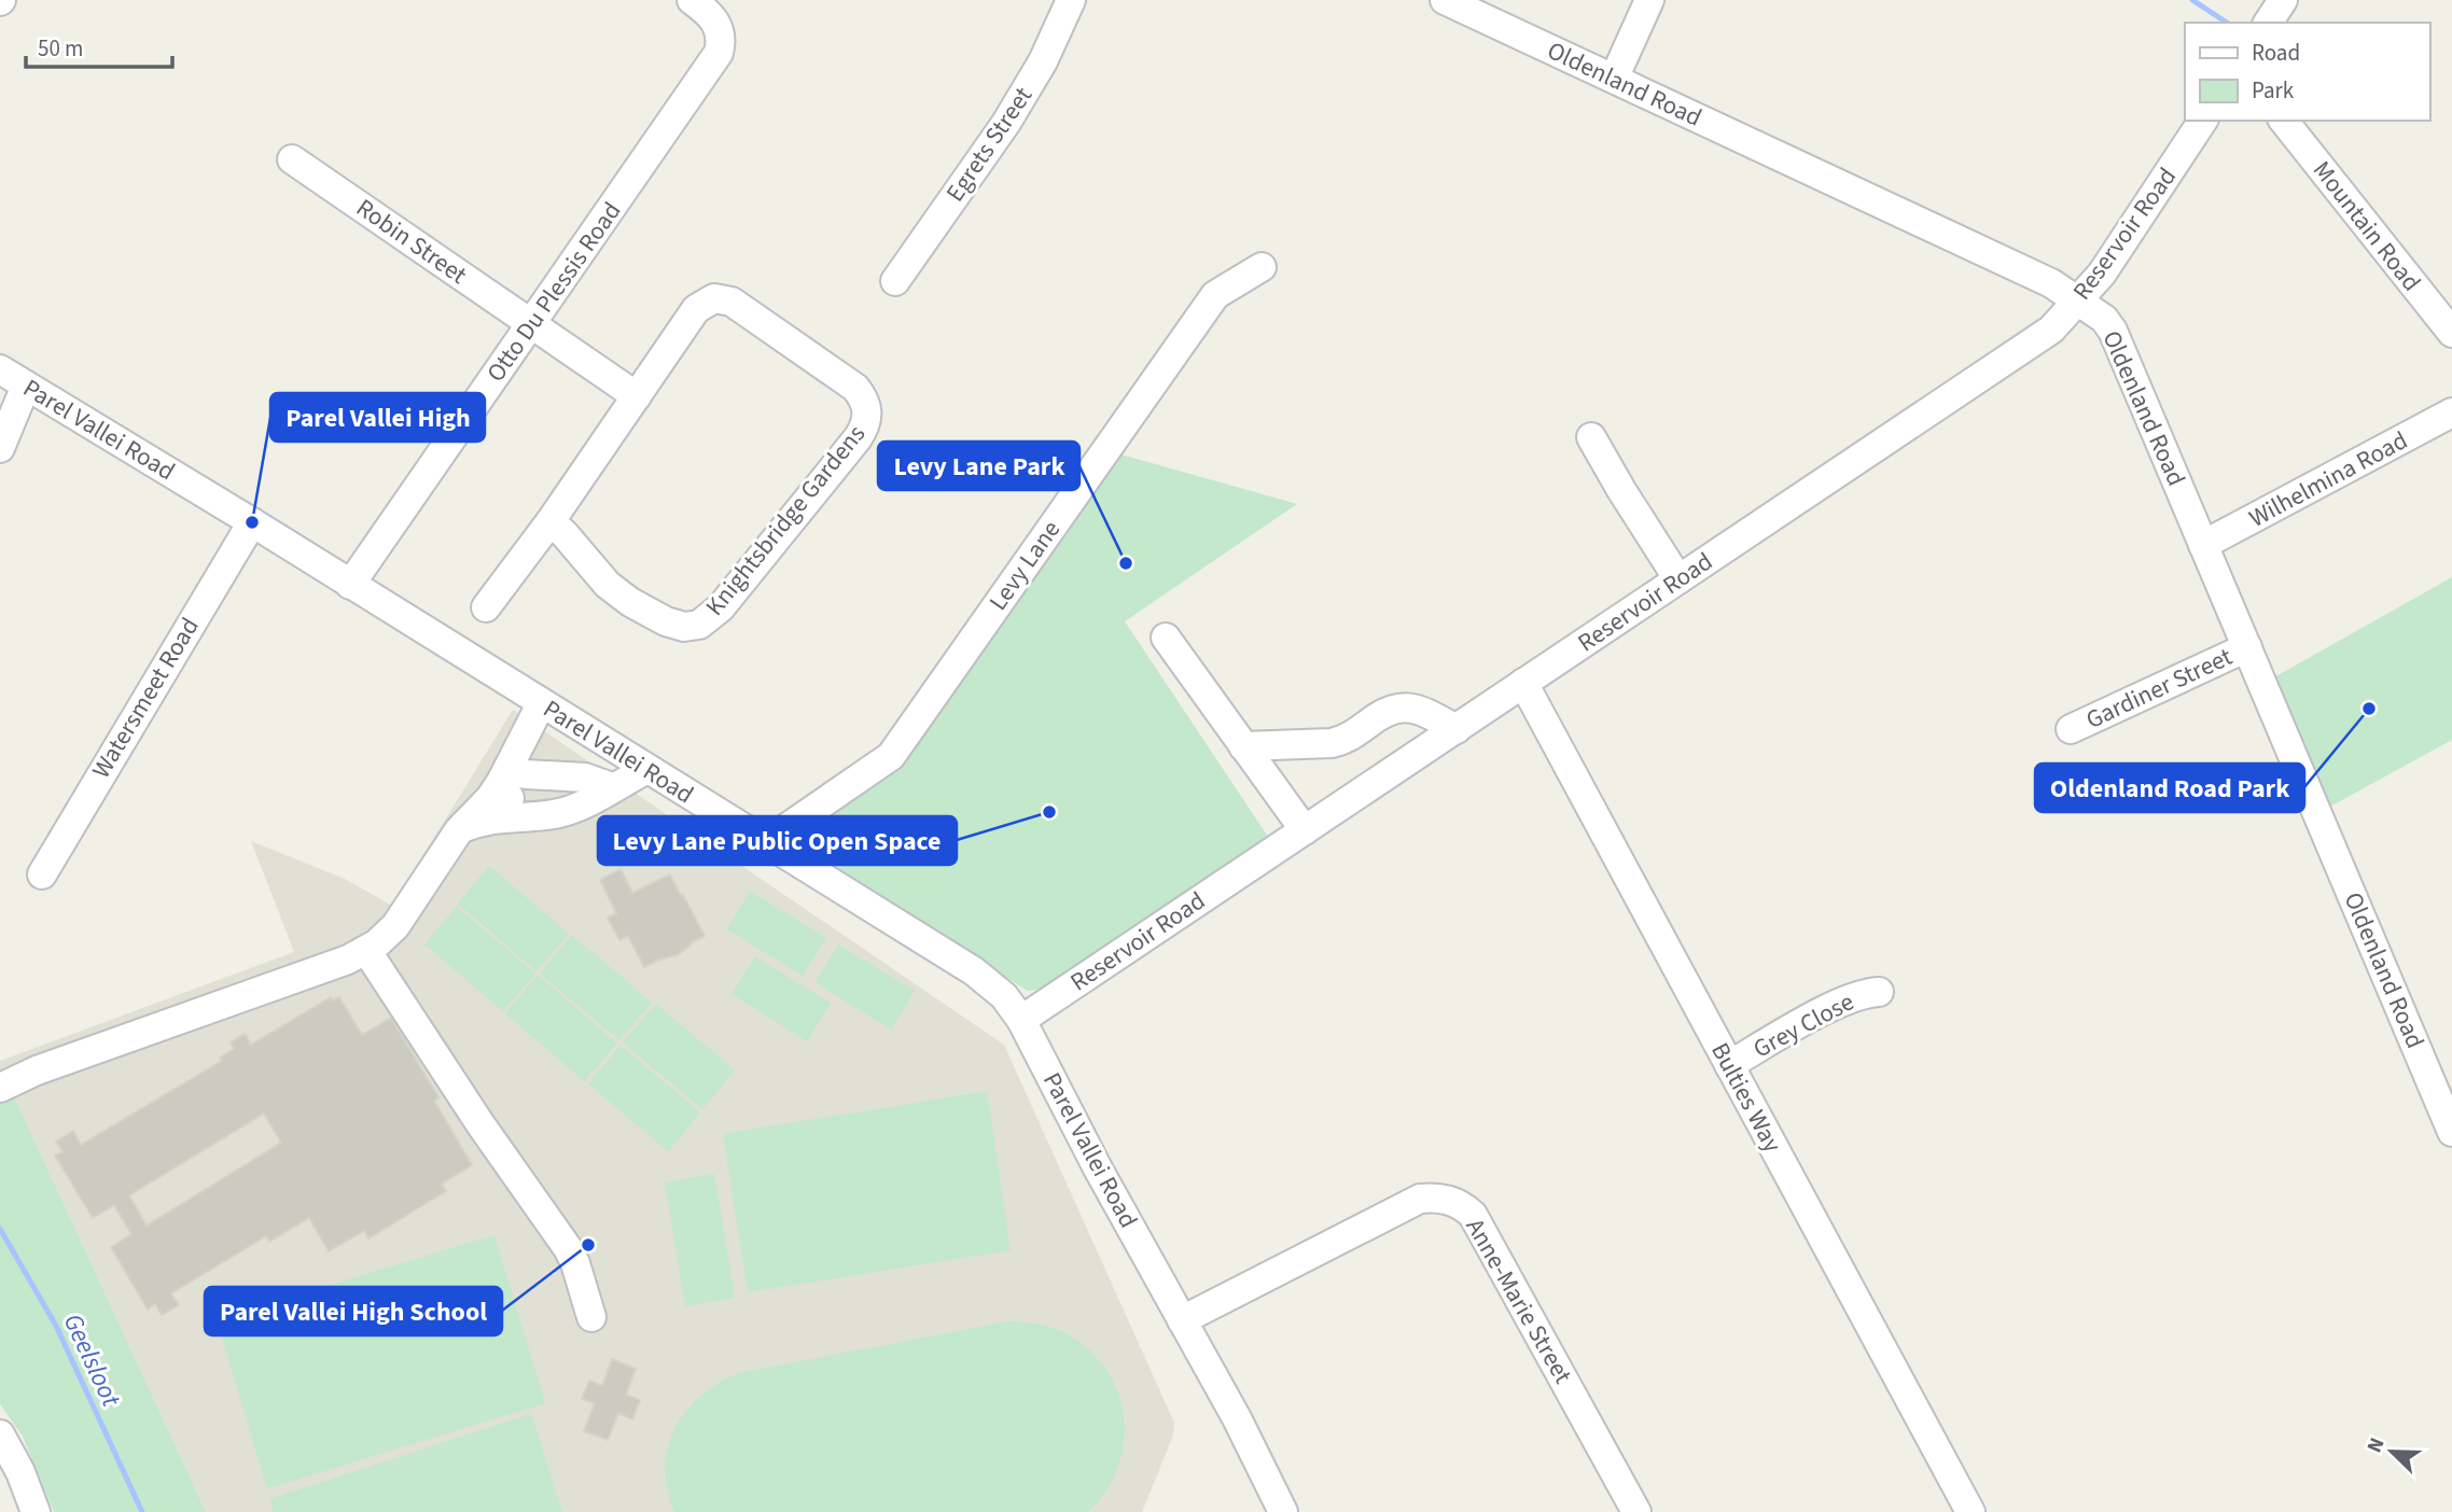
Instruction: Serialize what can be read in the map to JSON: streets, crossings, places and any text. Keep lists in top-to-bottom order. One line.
{"streets":{"street":["Oldenland Road","Egrets Street","Mountain Road","Reservoir Road","Robin Street","Otto Du Plessis Road","Parel Vallei Road","Wilhelmina Road","Knightsbridge Gardens","Levy Lane","Gardiner Street","Watersmeet Road","Grey Close","Bulties Way","Anne-Marie Street"]},"crossings":[["Oldenland Road","Reservoir Road"],["Oldenland Road","Wilhelmina Road"],["Oldenland Road","Gardiner Street"],["Reservoir Road","Parel Vallei Road"],["Reservoir Road","Bulties Way"],["Robin Street","Otto Du Plessis Road"],["Otto Du Plessis Road","Parel Vallei Road"],["Parel Vallei Road","Levy Lane"],["Parel Vallei Road","Watersmeet Road"],["Parel Vallei Road","Anne-Marie Street"],["Grey Close","Bulties Way"]],"water":["Geelsloot"],"places":["Parel Vallei High","Levy Lane Park","Oldenland Road Park","Levy Lane Public Open Space","Parel Vallei High School"],"legend":["Road","Park"],"scale_bar":"50 m","north":"top left"}
